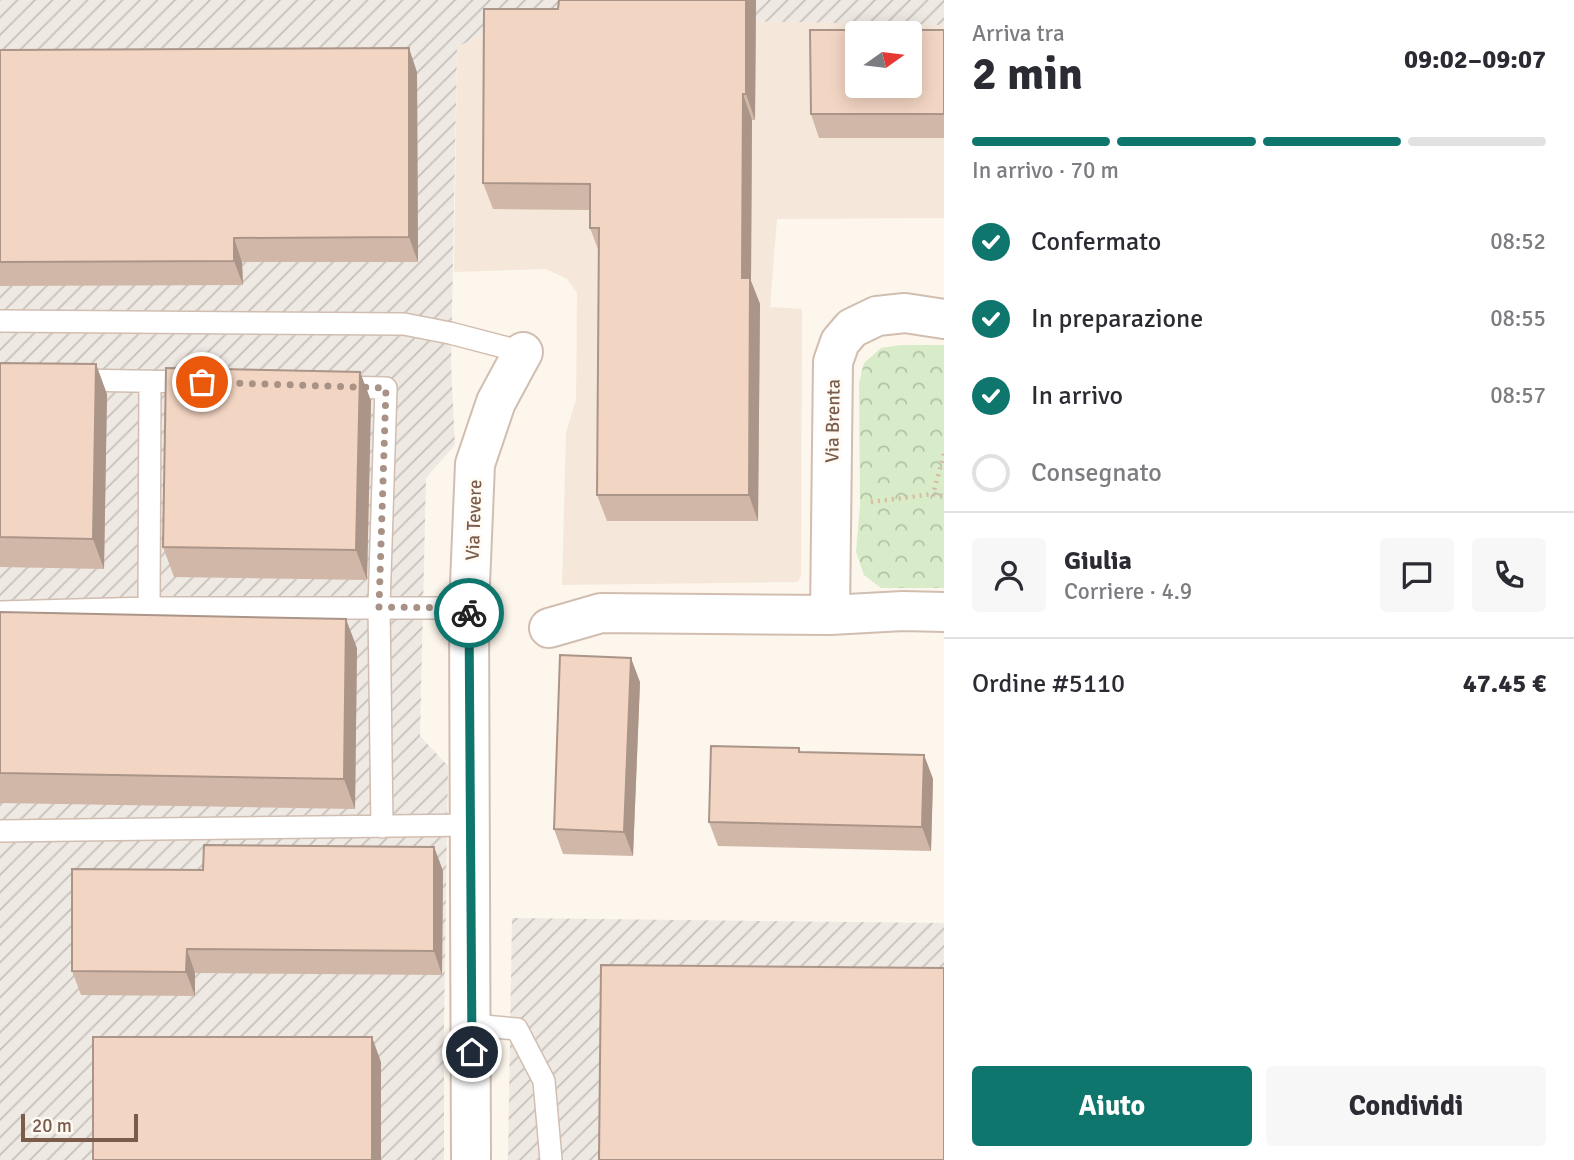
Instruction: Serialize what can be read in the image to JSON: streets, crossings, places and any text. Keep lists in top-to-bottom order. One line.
{"streets":{"street":["Via Brenta","Via Tevere"]},"scale_bar":"20 m","north":"right","page":{"heading":["2 min","Arriva tra","09:02–09:07"],"panel":["Giulia","Corriere · 4.9","Ordine #5110","47.45 €"],"bar":"In arrivo · 70 m","list":[["Confermato","08:52"],["In preparazione","08:55"],["In arrivo","08:57"],"Consegnato"],"buttons":["Aiuto","Condividi"],"scale":"20 m"}}
